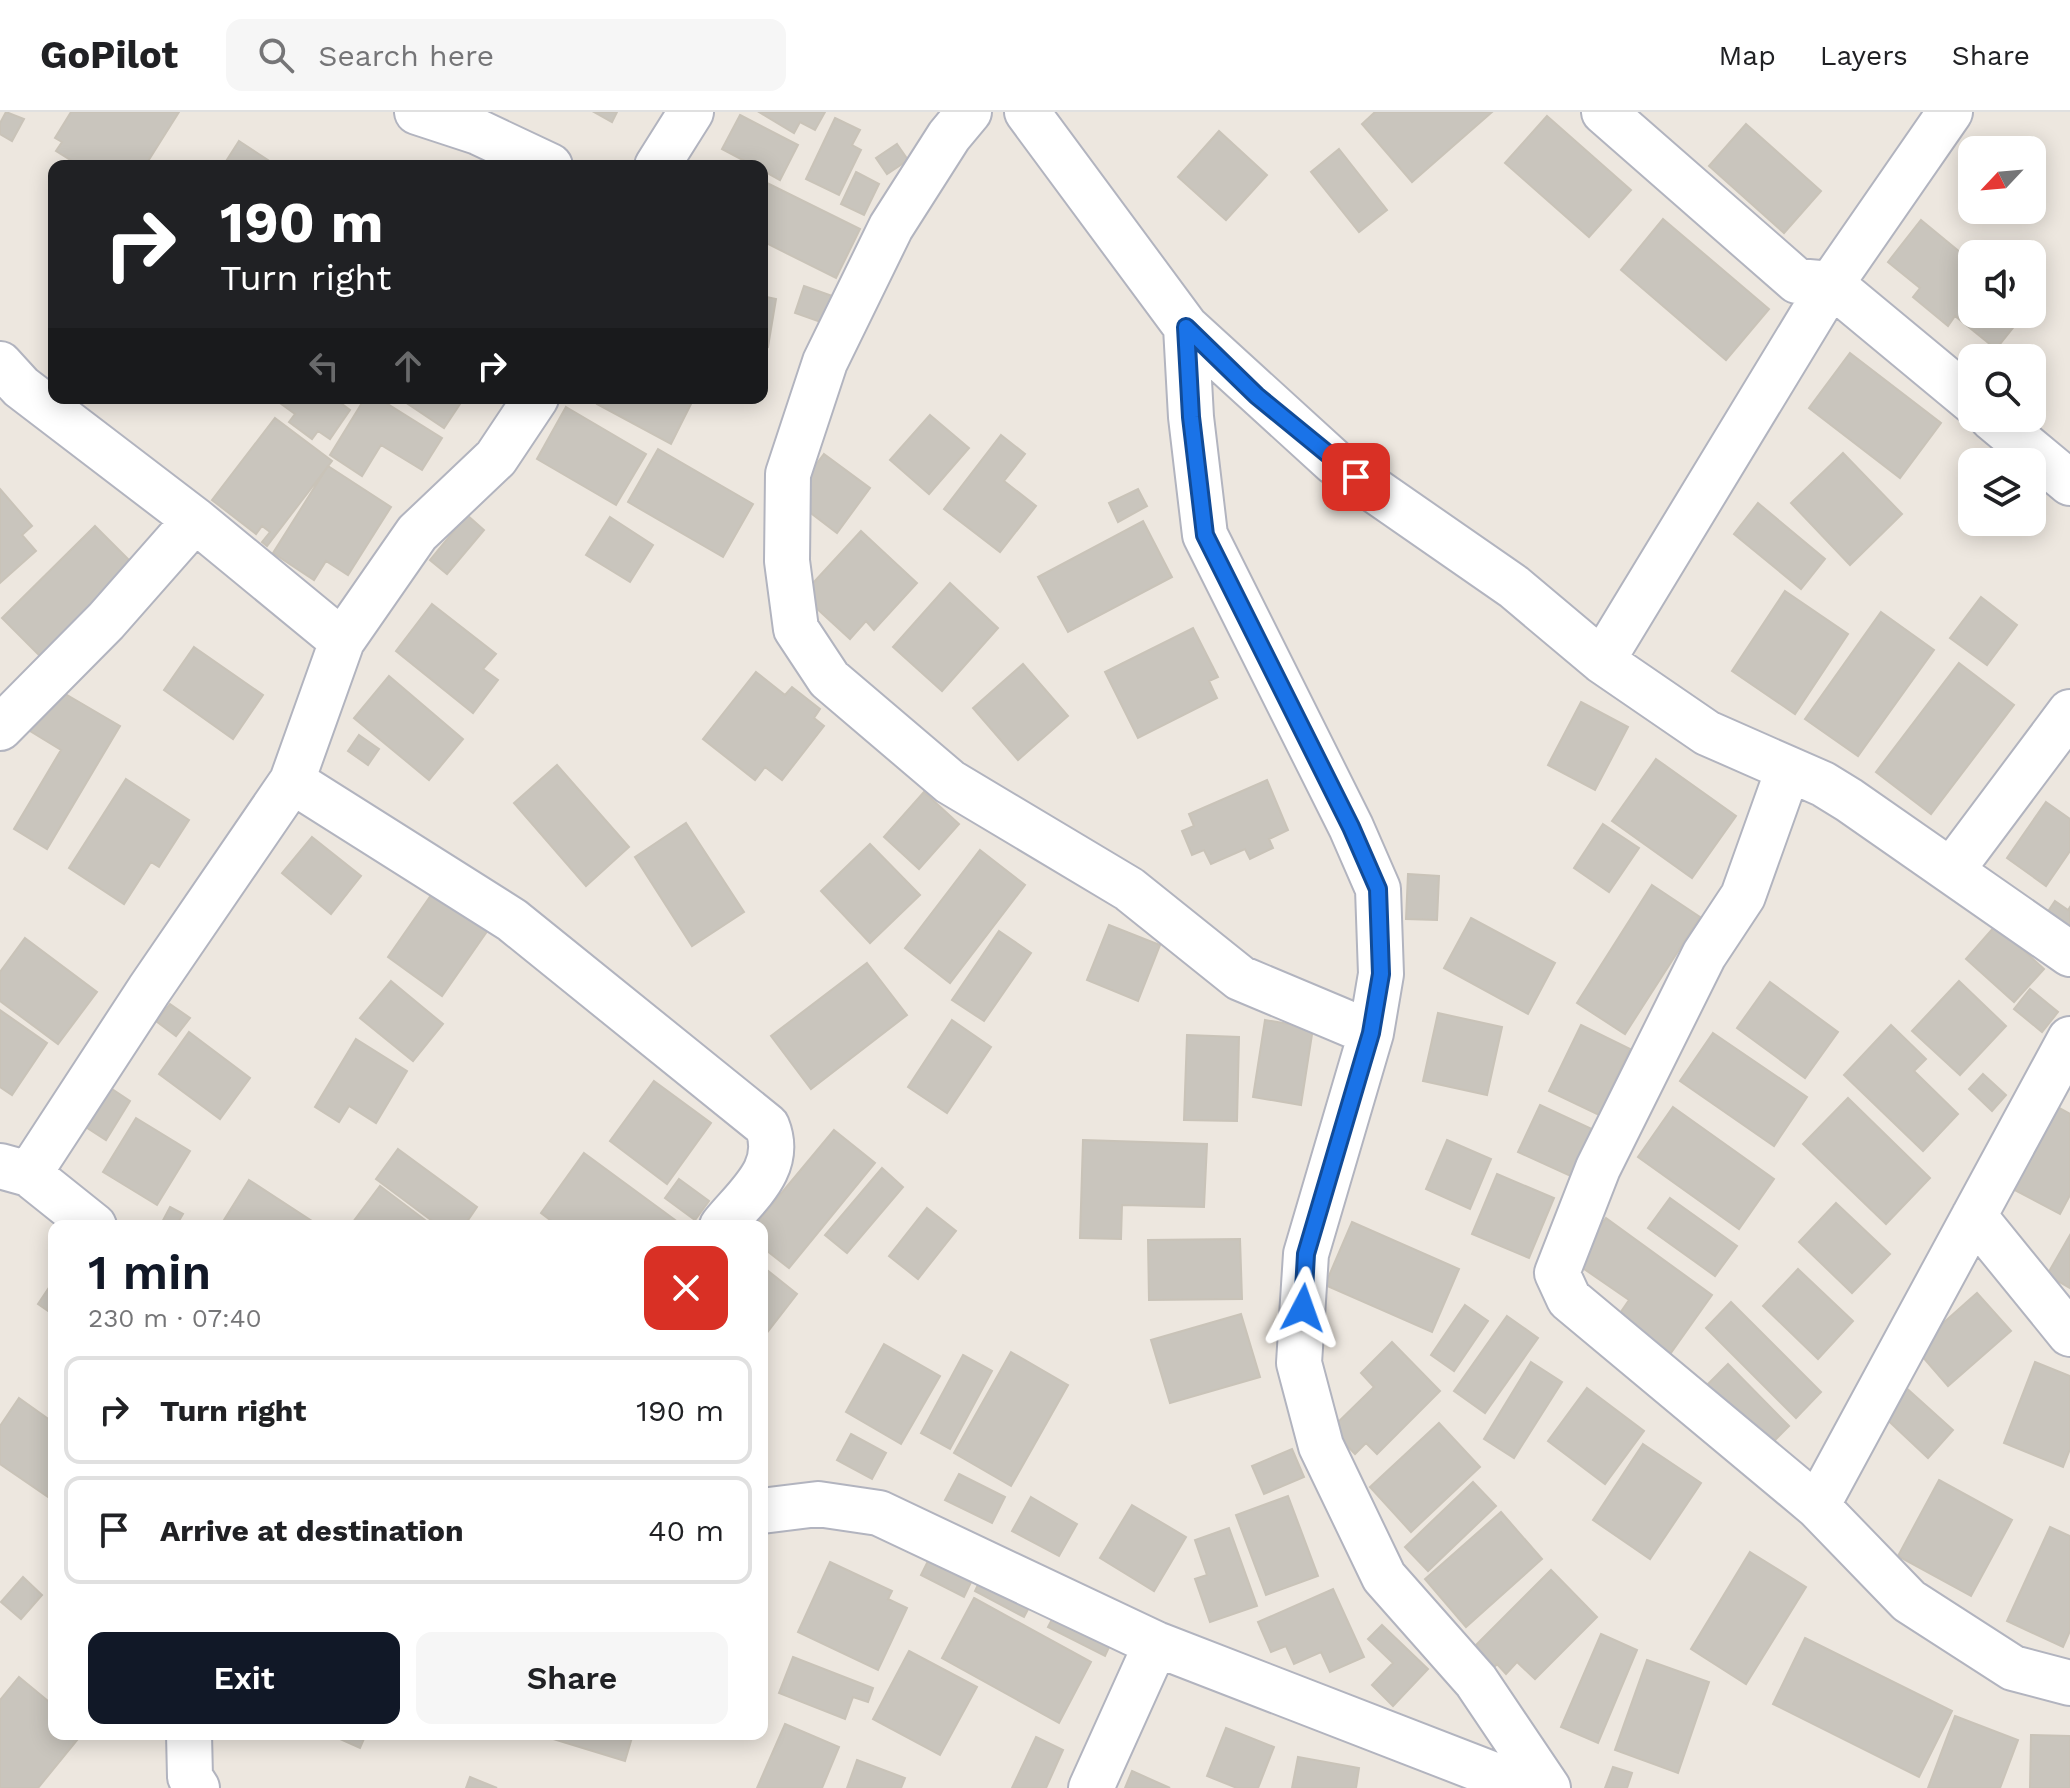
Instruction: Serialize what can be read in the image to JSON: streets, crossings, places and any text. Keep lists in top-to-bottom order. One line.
{"north":"bottom left","page":{"header":"GoPilot","search":"Search here","nav":["Map","Layers","Share"],"turn":["190 m","Turn right"],"heading":["1 min","230 m · 07:40"],"list":[{"name":"Turn right","value":"190 m"},{"name":"Arrive at destination","value":"40 m"}],"buttons":["Exit","Share"]}}
